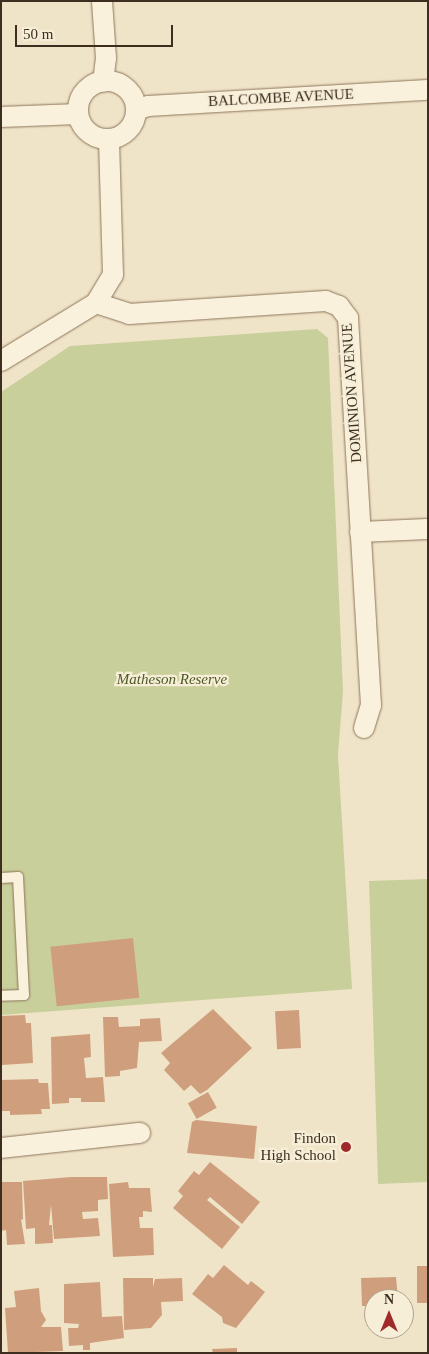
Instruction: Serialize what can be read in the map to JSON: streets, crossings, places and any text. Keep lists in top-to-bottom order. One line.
{"streets":{"street":["BALCOMBE AVENUE","DOMINION AVENUE"]},"parks":["Matheson Reserve"],"places":["Findon High School"],"scale_bar":"50 m","north":"top"}
